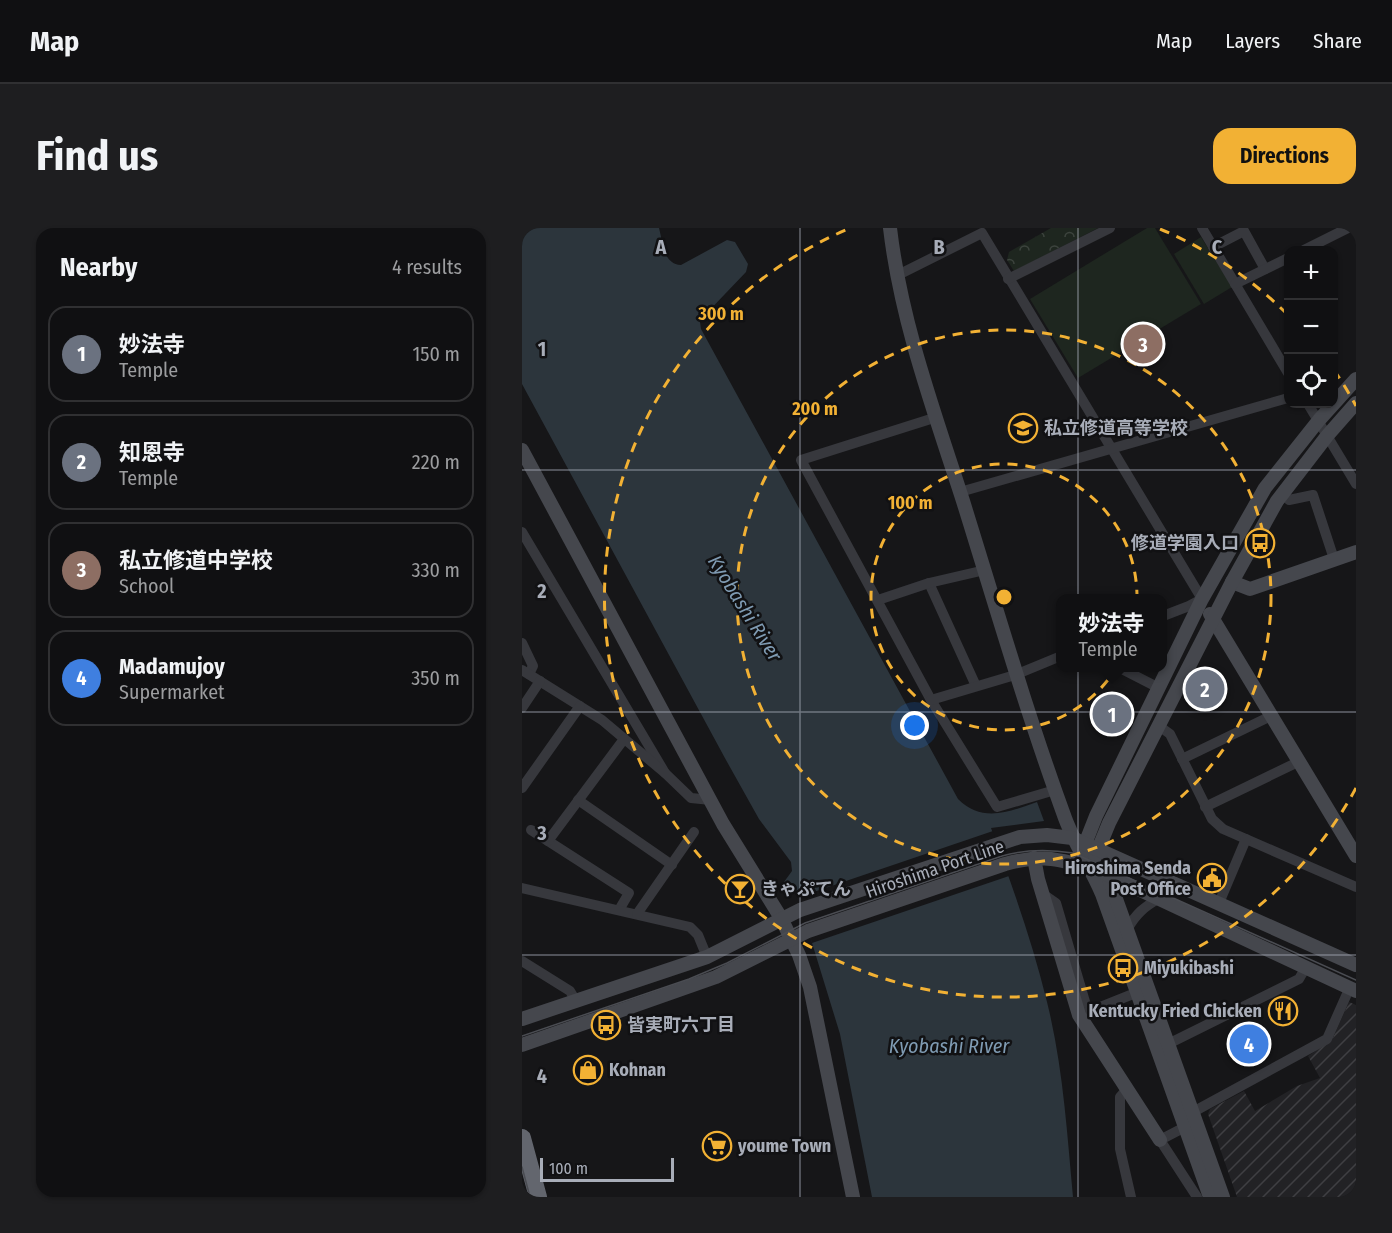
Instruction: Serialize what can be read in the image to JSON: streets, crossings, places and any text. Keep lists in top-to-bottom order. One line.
{"streets":{"street":["Hiroshima Port Line"]},"water":["Kyobashi River"],"places":{"school or university":["私立修道高等学校"],"bus stop":["修道学園入口","Miyukibashi","皆実町六丁目"],"public building":["Hiroshima Senda Post Office"],"bar":["きゃぷてん"],"restaurant":["Kentucky Fried Chicken"],"shop":["Kohnan"],"supermarket":["youme Town"]},"scale_bar":"100 m","page":{"header":"Map","nav":["Map","Layers","Share"],"buttons":"Directions","title":"Find us","heading":["Nearby","4 results"],"map_buttons":["+","−"],"list":[{"mark":"1","name":"妙法寺","note":"Temple","value":"150 m"},{"mark":"2","name":"知恩寺","note":"Temple","value":"220 m"},{"mark":"3","name":"私立修道中学校","note":"School","value":"330 m"},{"mark":"4","name":"Madamujoy","note":"Supermarket","value":"350 m"}],"pins":["3","2","1","4"],"popup":["妙法寺","Temple"],"scale":"100 m"},"grid":{"columns":["A","B","C"],"rows":["1","2","3","4"]},"rings":["300 m","200 m","100 m"]}
